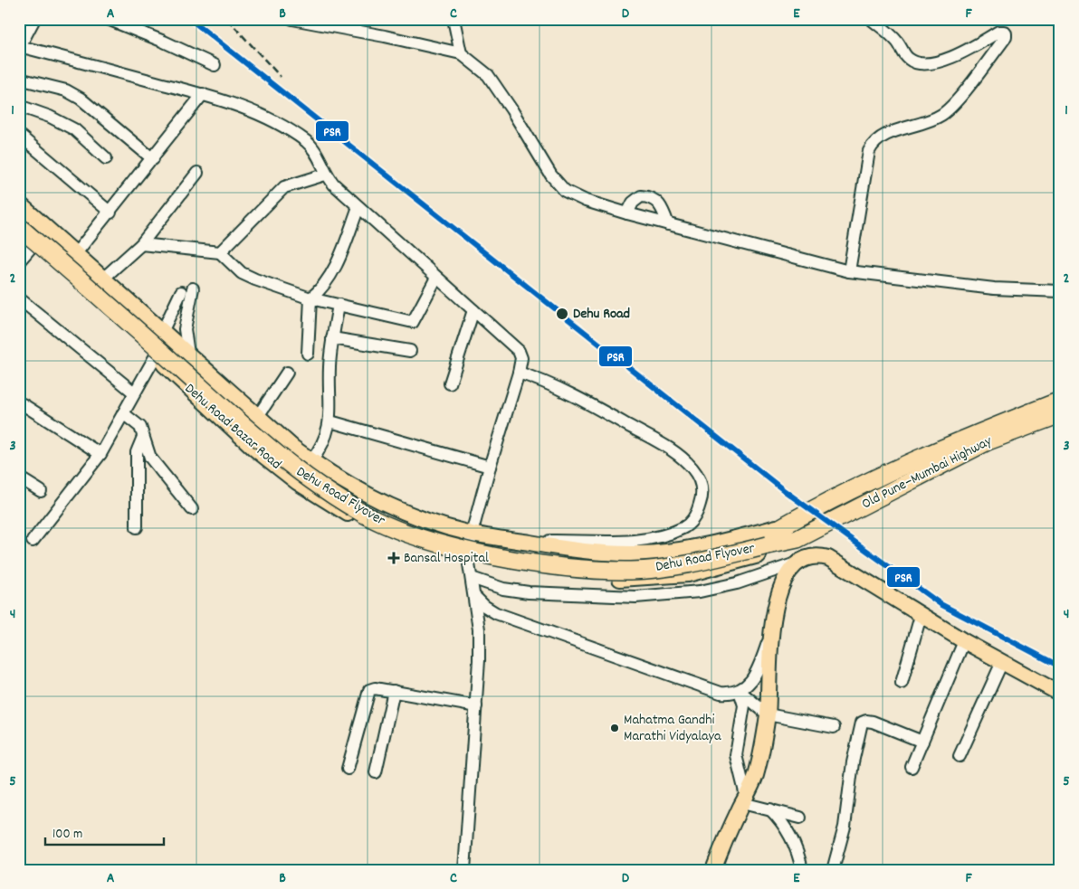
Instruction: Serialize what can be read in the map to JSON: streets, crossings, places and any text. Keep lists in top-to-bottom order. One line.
{"streets":{"highway":["Old Pune–Mumbai Highway","Dehu Road Flyover"],"main road":["Dehu Road Bazar Road"]},"crossings":[["Dehu Road Bazar Road","Old Pune–Mumbai Highway"],["Dehu Road Bazar Road","Dehu Road Flyover"],["Old Pune–Mumbai Highway","Dehu Road Flyover"]],"places":{"other":["Dehu Road","Mahatma Gandhi Marathi Vidyalaya"],"health":["Bansal Hospital"]},"lines":["transit line PSR"],"scale_bar":"100 m","grid":{"columns":["A","B","C","D","E","F"],"rows":["1","2","3","4","5"]}}
